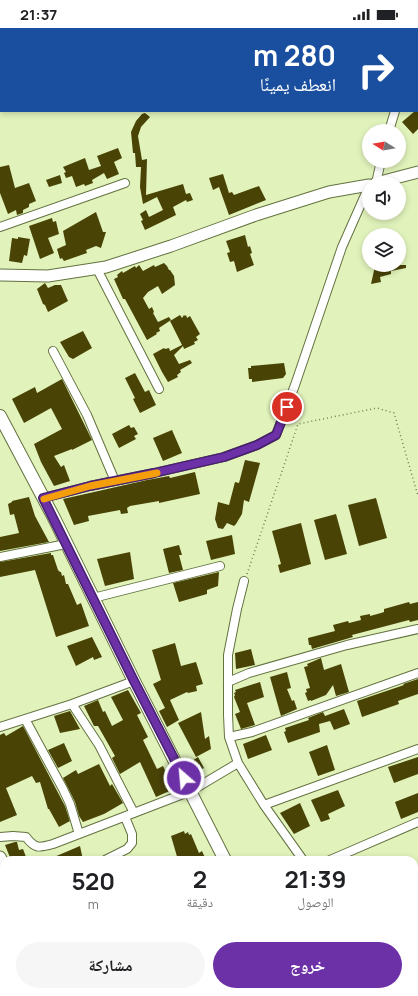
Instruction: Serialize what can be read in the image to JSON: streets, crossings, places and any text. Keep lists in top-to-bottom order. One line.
{"north":"left","page":{"status":"21:37","turn":["280 m","انعطف يمينًا"],"eta":["21:39","الوصول","2","دقيقة","520","m"],"buttons":["خروج","مشاركة"]}}
